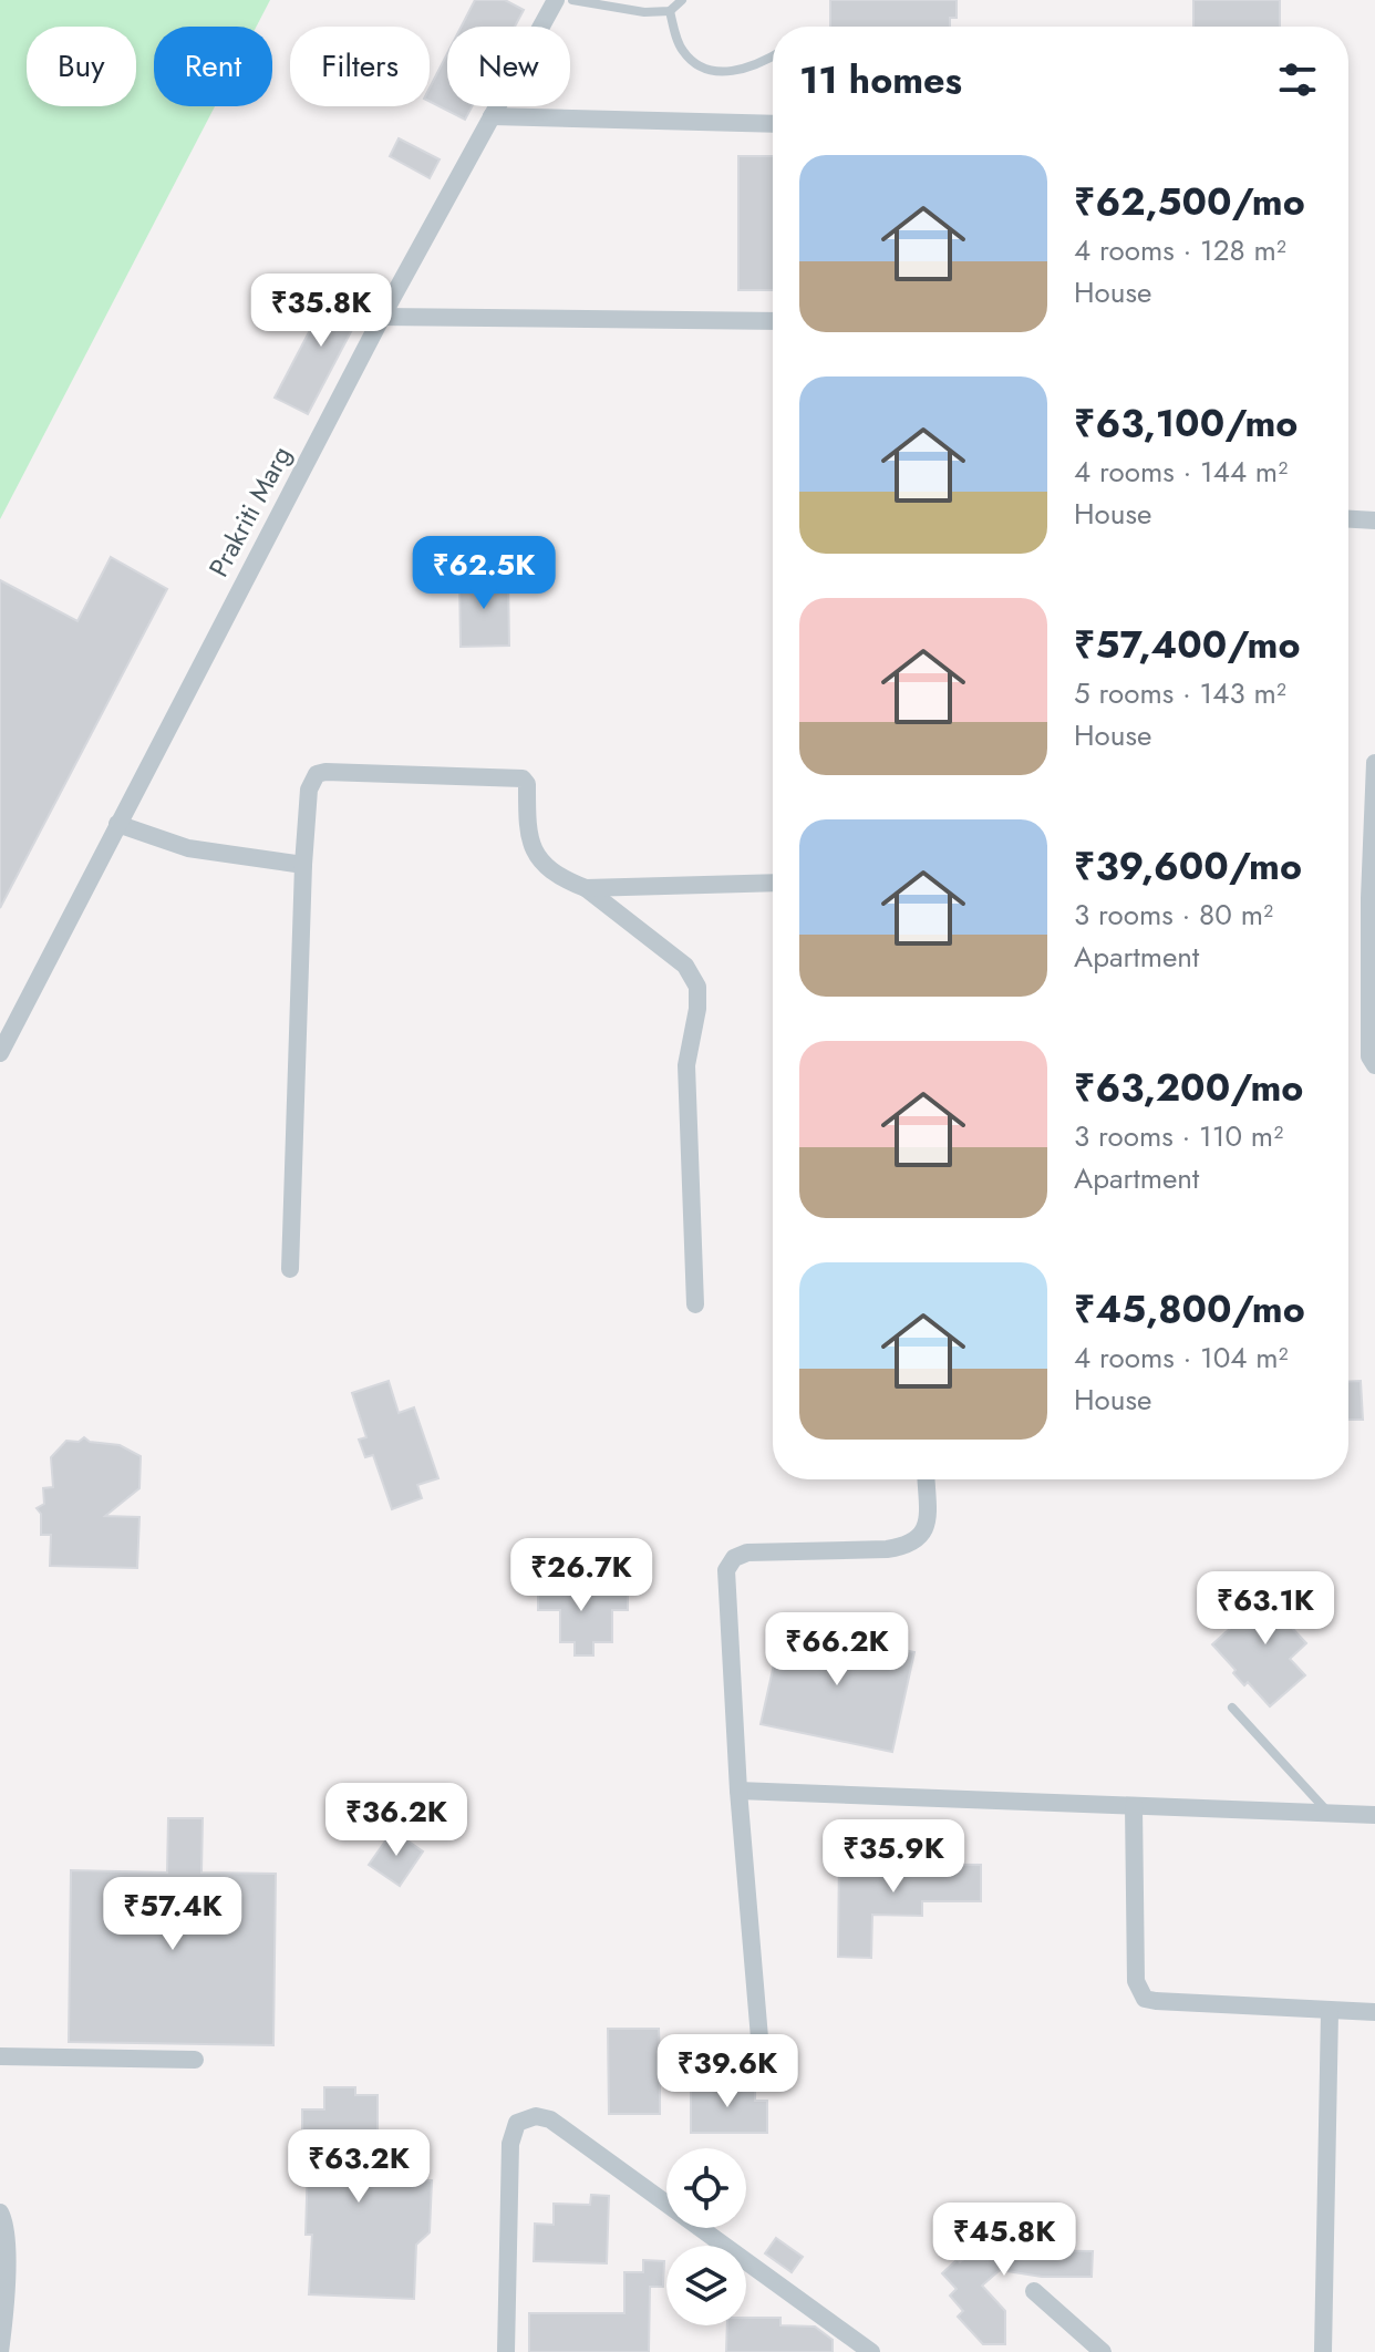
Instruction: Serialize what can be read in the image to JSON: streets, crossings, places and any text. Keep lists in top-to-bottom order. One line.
{"streets":{"street":["Prakriti Marg"]},"page":{"chip":["Buy","Rent","Filters","New"],"heading":"11 homes","list":[{"name":"₹62,500/mo","note":"4 rooms · 128 m² · House"},{"name":"₹63,100/mo","note":"4 rooms · 144 m² · House"},{"name":"₹57,400/mo","note":"5 rooms · 143 m² · House"},{"name":"₹39,600/mo","note":"3 rooms · 80 m² · Apartment"},{"name":"₹63,200/mo","note":"3 rooms · 110 m² · Apartment"},{"name":"₹45,800/mo","note":"4 rooms · 104 m² · House"}],"price":["₹35.8K","₹62.5K","₹26.7K","₹63.1K","₹66.2K","₹36.2K","₹35.9K","₹57.4K","₹39.6K","₹63.2K","₹45.8K"]}}
